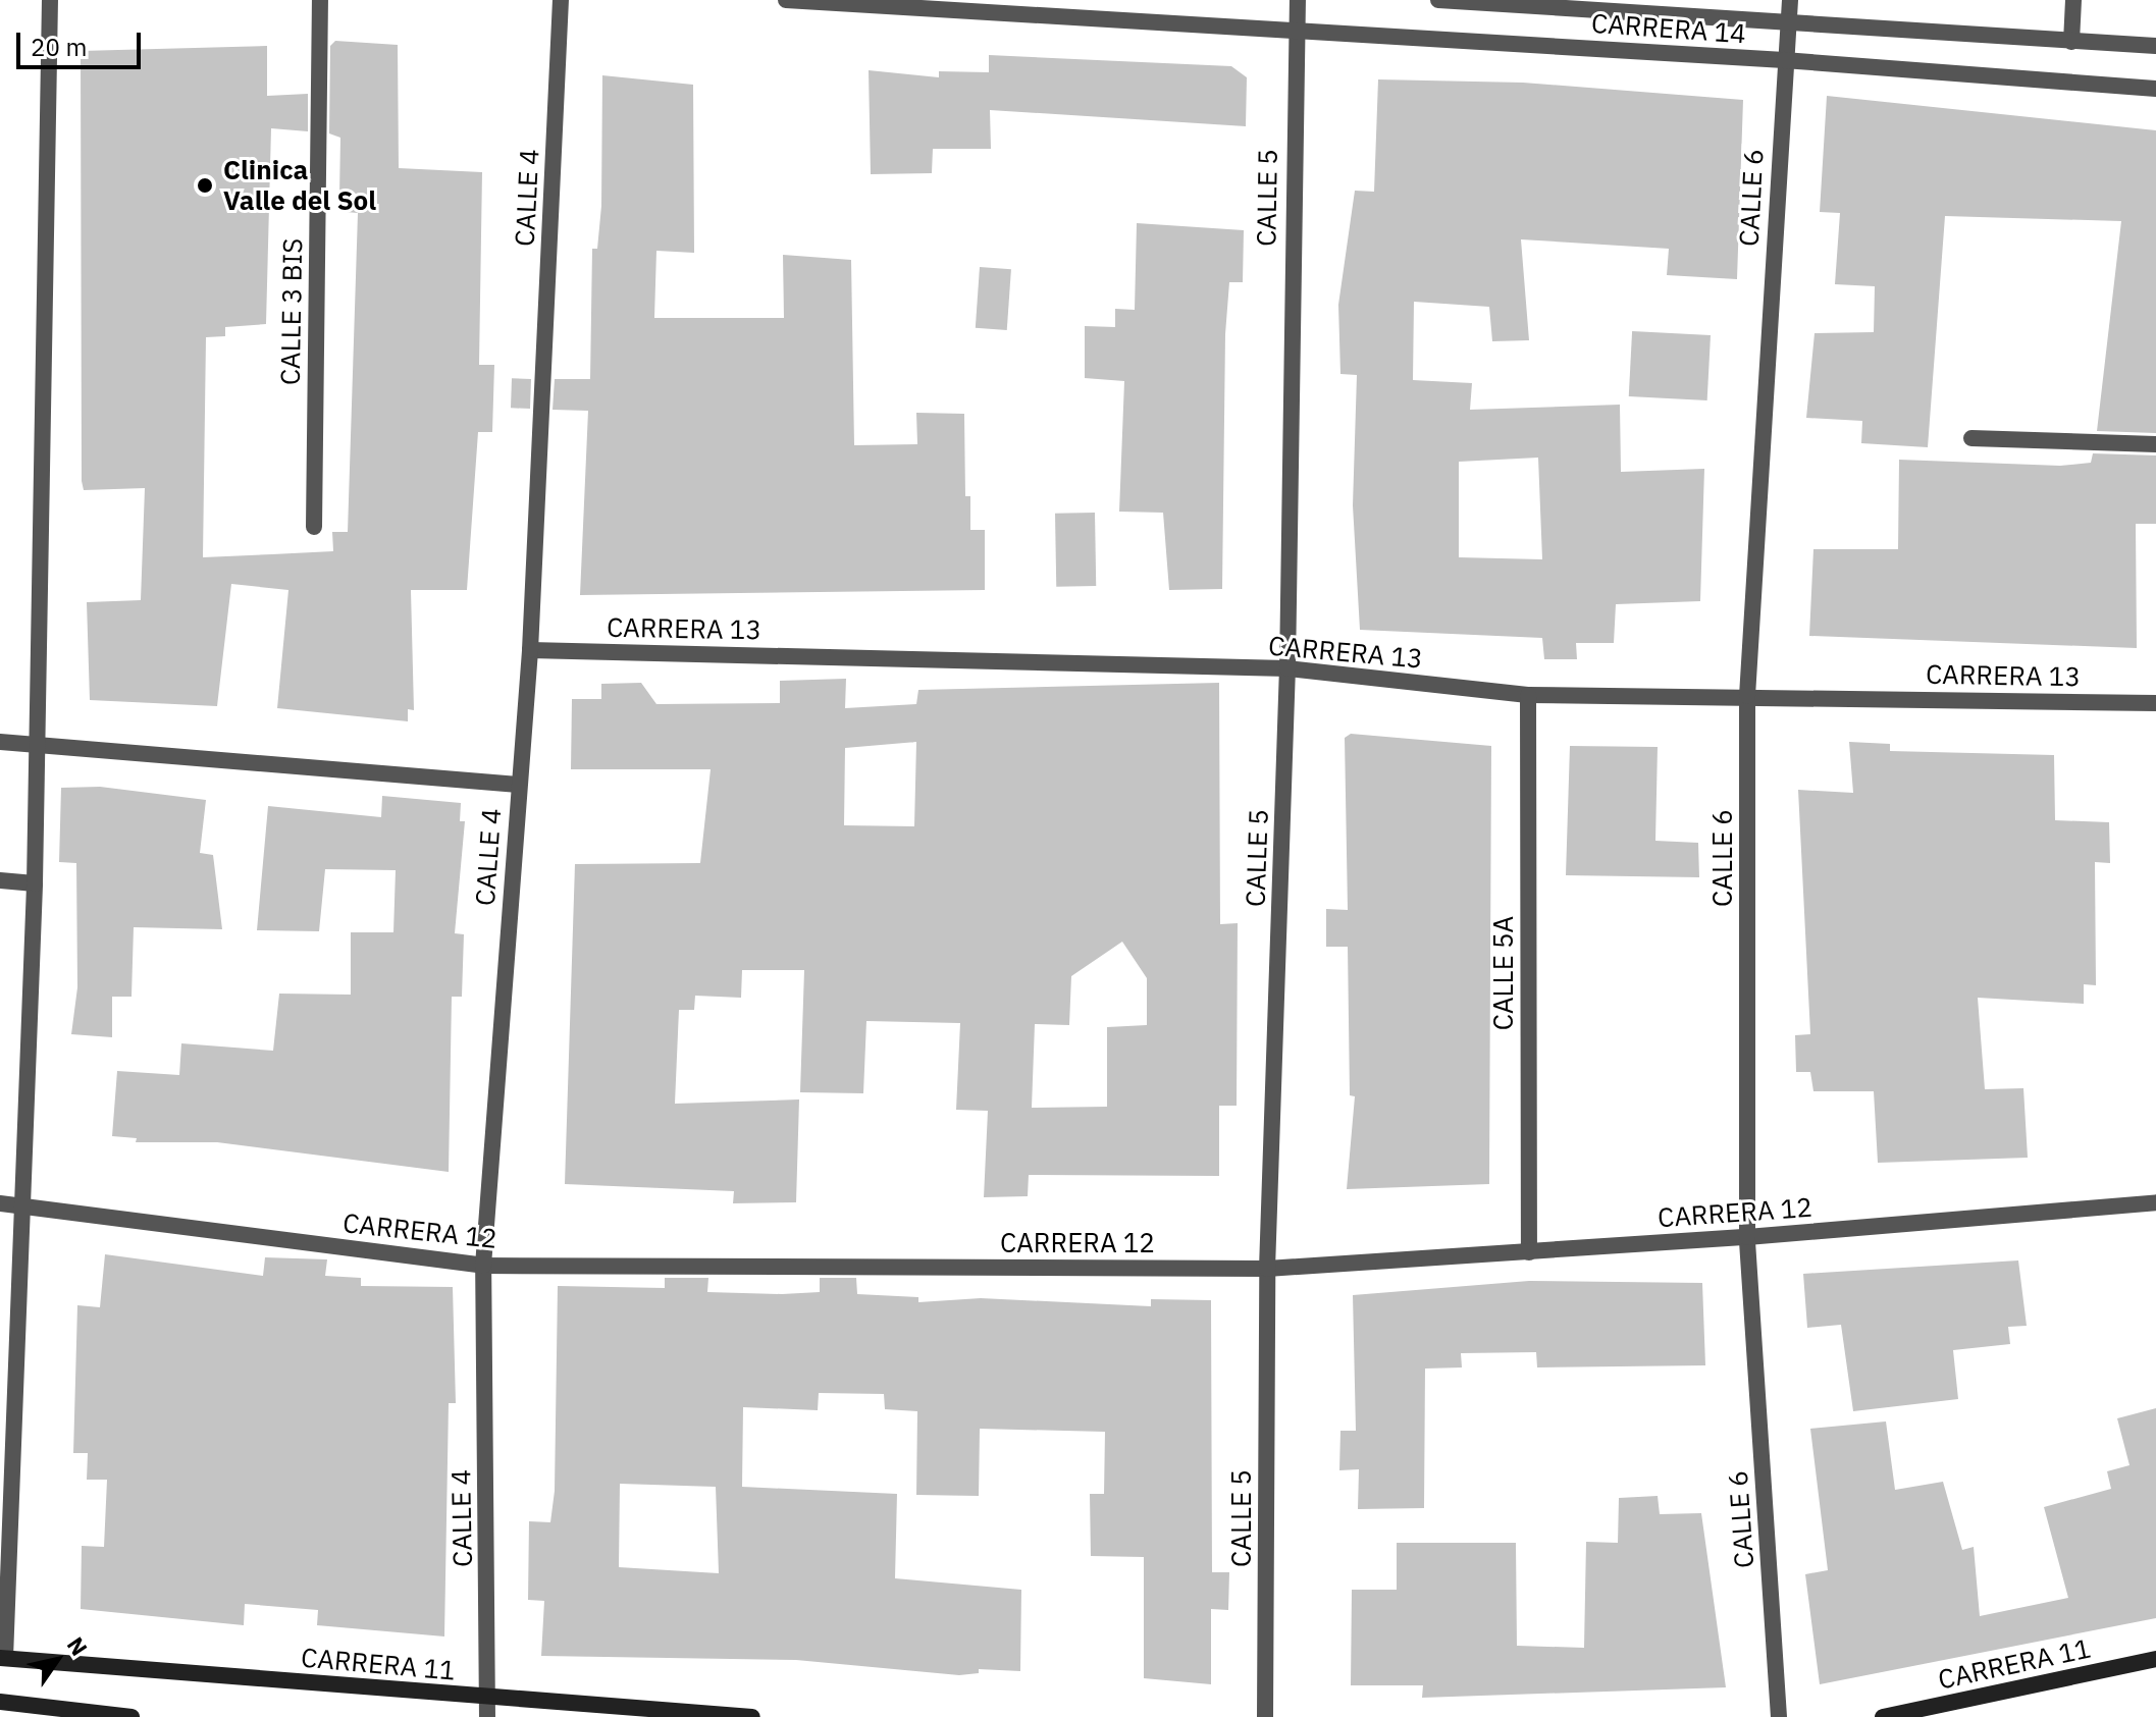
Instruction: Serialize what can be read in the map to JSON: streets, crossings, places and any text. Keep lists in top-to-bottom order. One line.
{"streets":{"main road":["CARRERA 11"],"street":["CARRERA 14","CALLE 4","CALLE 5","CALLE 6","CALLE 3 BIS","CARRERA 13","CALLE 5A","CARRERA 12"]},"crossings":[["CARRERA 14","CALLE 5"],["CARRERA 14","CALLE 6"],["CALLE 4","CARRERA 13"],["CALLE 4","CARRERA 12"],["CALLE 4","CARRERA 11"],["CALLE 5","CARRERA 13"],["CALLE 5","CARRERA 12"],["CALLE 6","CARRERA 13"],["CALLE 6","CARRERA 12"],["CARRERA 13","CALLE 5A"],["CALLE 5A","CARRERA 12"]],"places":["Clinica Valle del Sol"],"scale_bar":"20 m","north":"top right"}
